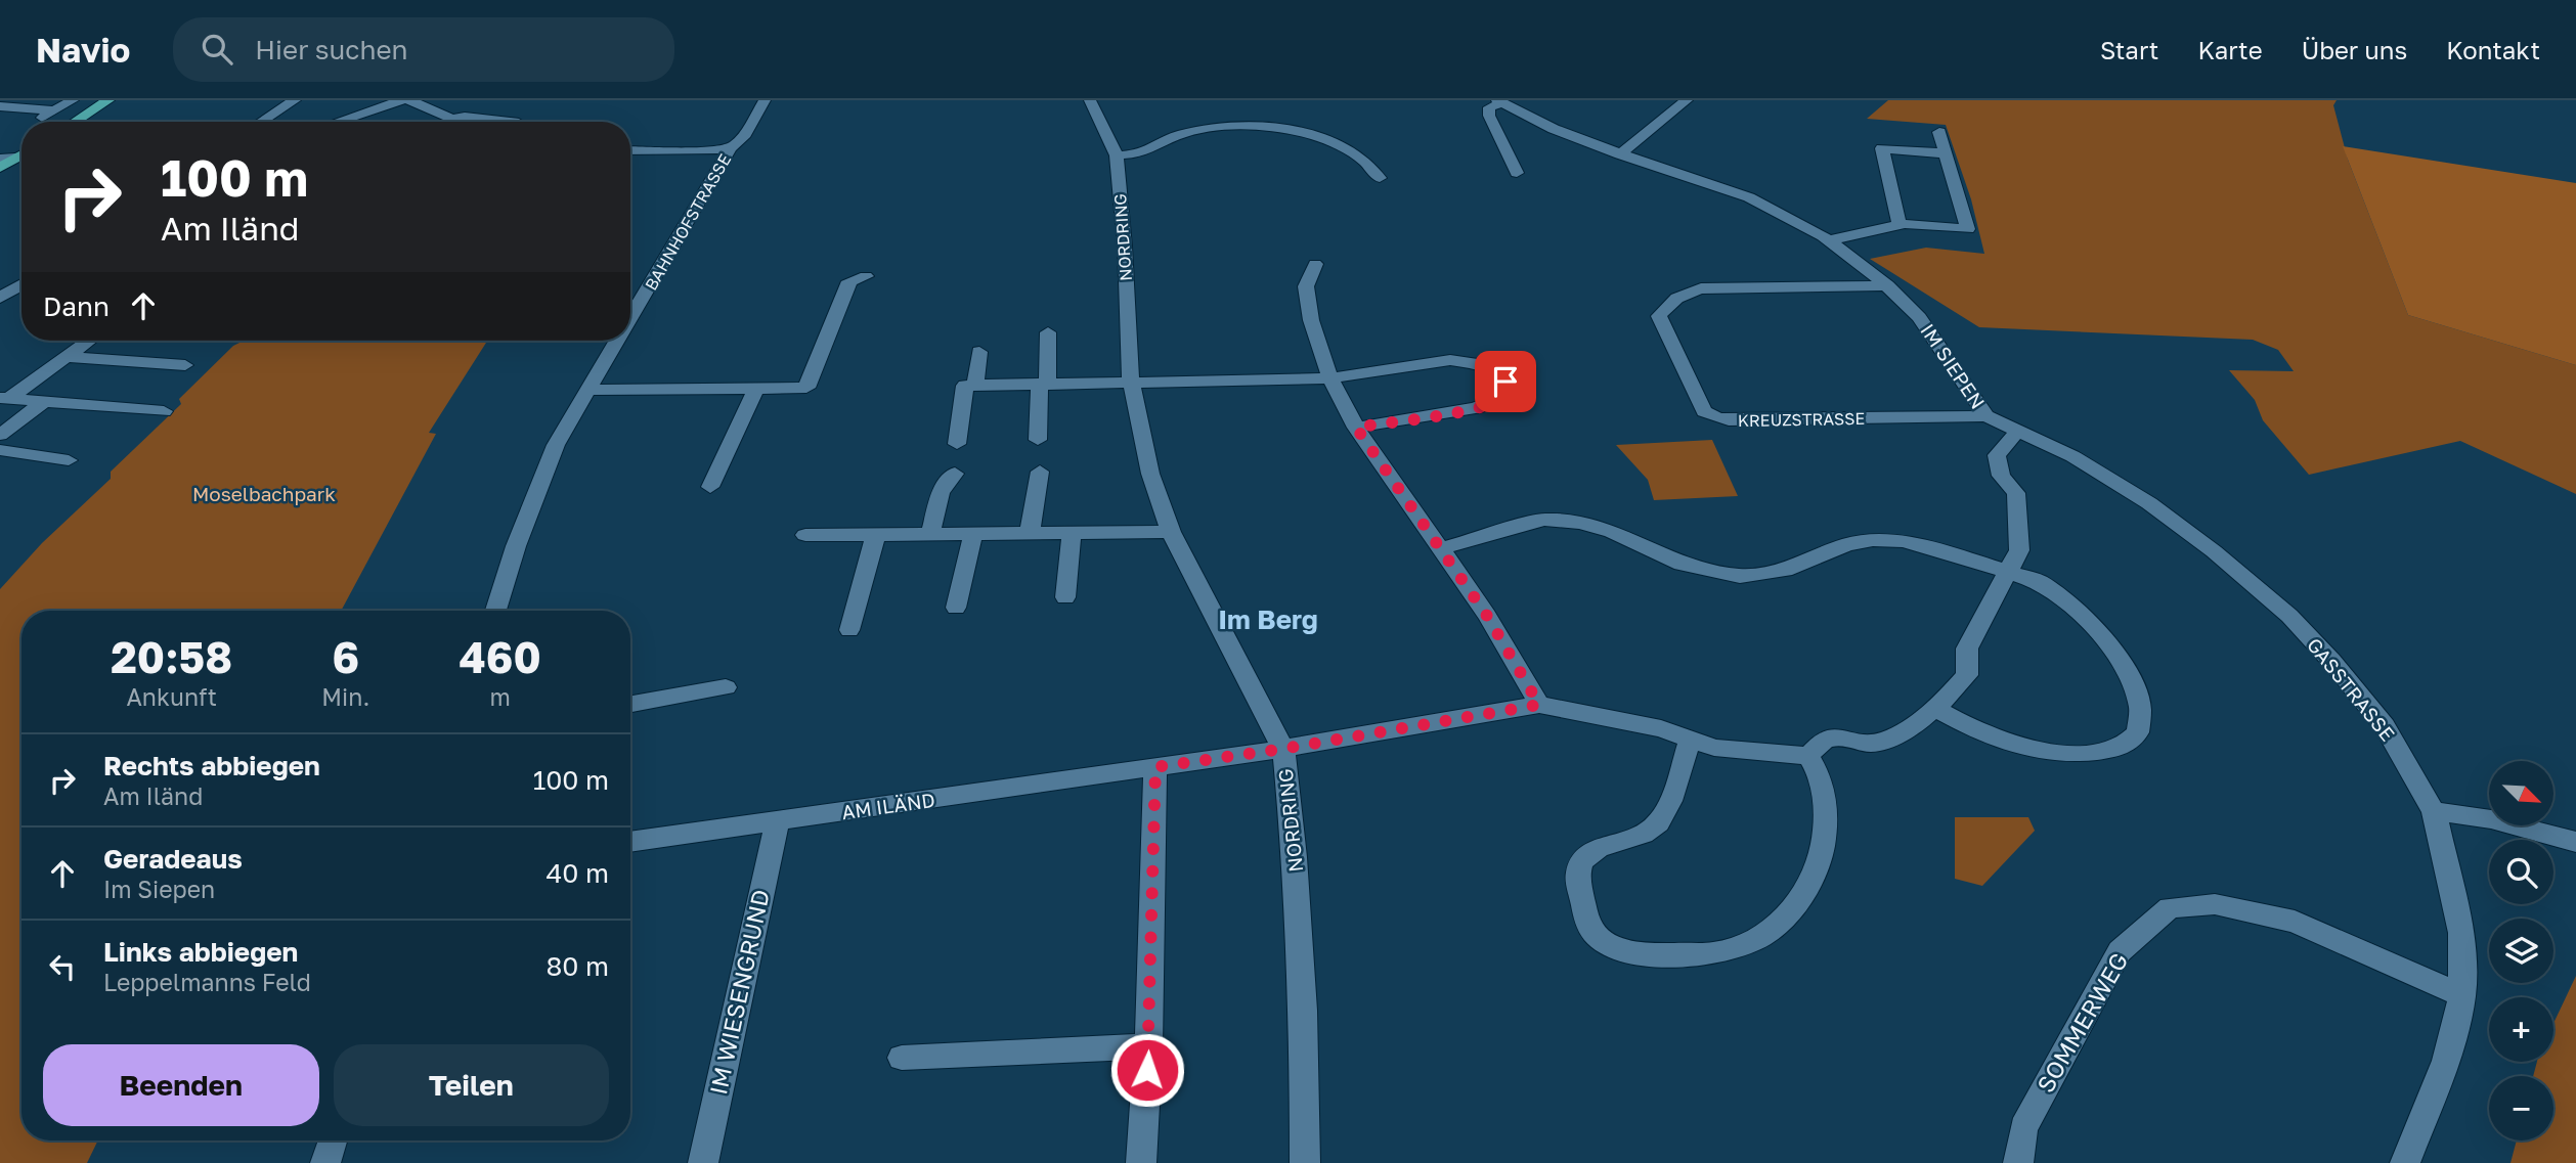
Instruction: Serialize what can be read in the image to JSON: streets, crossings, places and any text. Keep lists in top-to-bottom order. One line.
{"streets":{"street":["BAHNHOFSTRASSE","NORDRING","IM SIEPEN","KREUZSTRASSE","GASSTRASSE","AM ILÄND","IM WIESENGRUND","SOMMERWEG"]},"crossings":[["NORDRING","AM ILÄND"],["IM SIEPEN","KREUZSTRASSE"],["IM SIEPEN","GASSTRASSE"],["GASSTRASSE","SOMMERWEG"],["AM ILÄND","IM WIESENGRUND"]],"districts":["Im Berg"],"parks":["Moselbachpark"],"north":"bottom right","page":{"header":"Navio","search":"Hier suchen","nav":["Start","Karte","Über uns","Kontakt"],"turn":["100 m","Am Iländ"],"then":"Dann","eta":["20:58","Ankunft","6","Min.","460","m"],"list":[{"name":"Rechts abbiegen","note":"Am Iländ","value":"100 m"},{"name":"Geradeaus","note":"Im Siepen","value":"40 m"},{"name":"Links abbiegen","note":"Leppelmanns Feld","value":"80 m"}],"map_buttons":["+","−"],"buttons":["Beenden","Teilen"]}}
